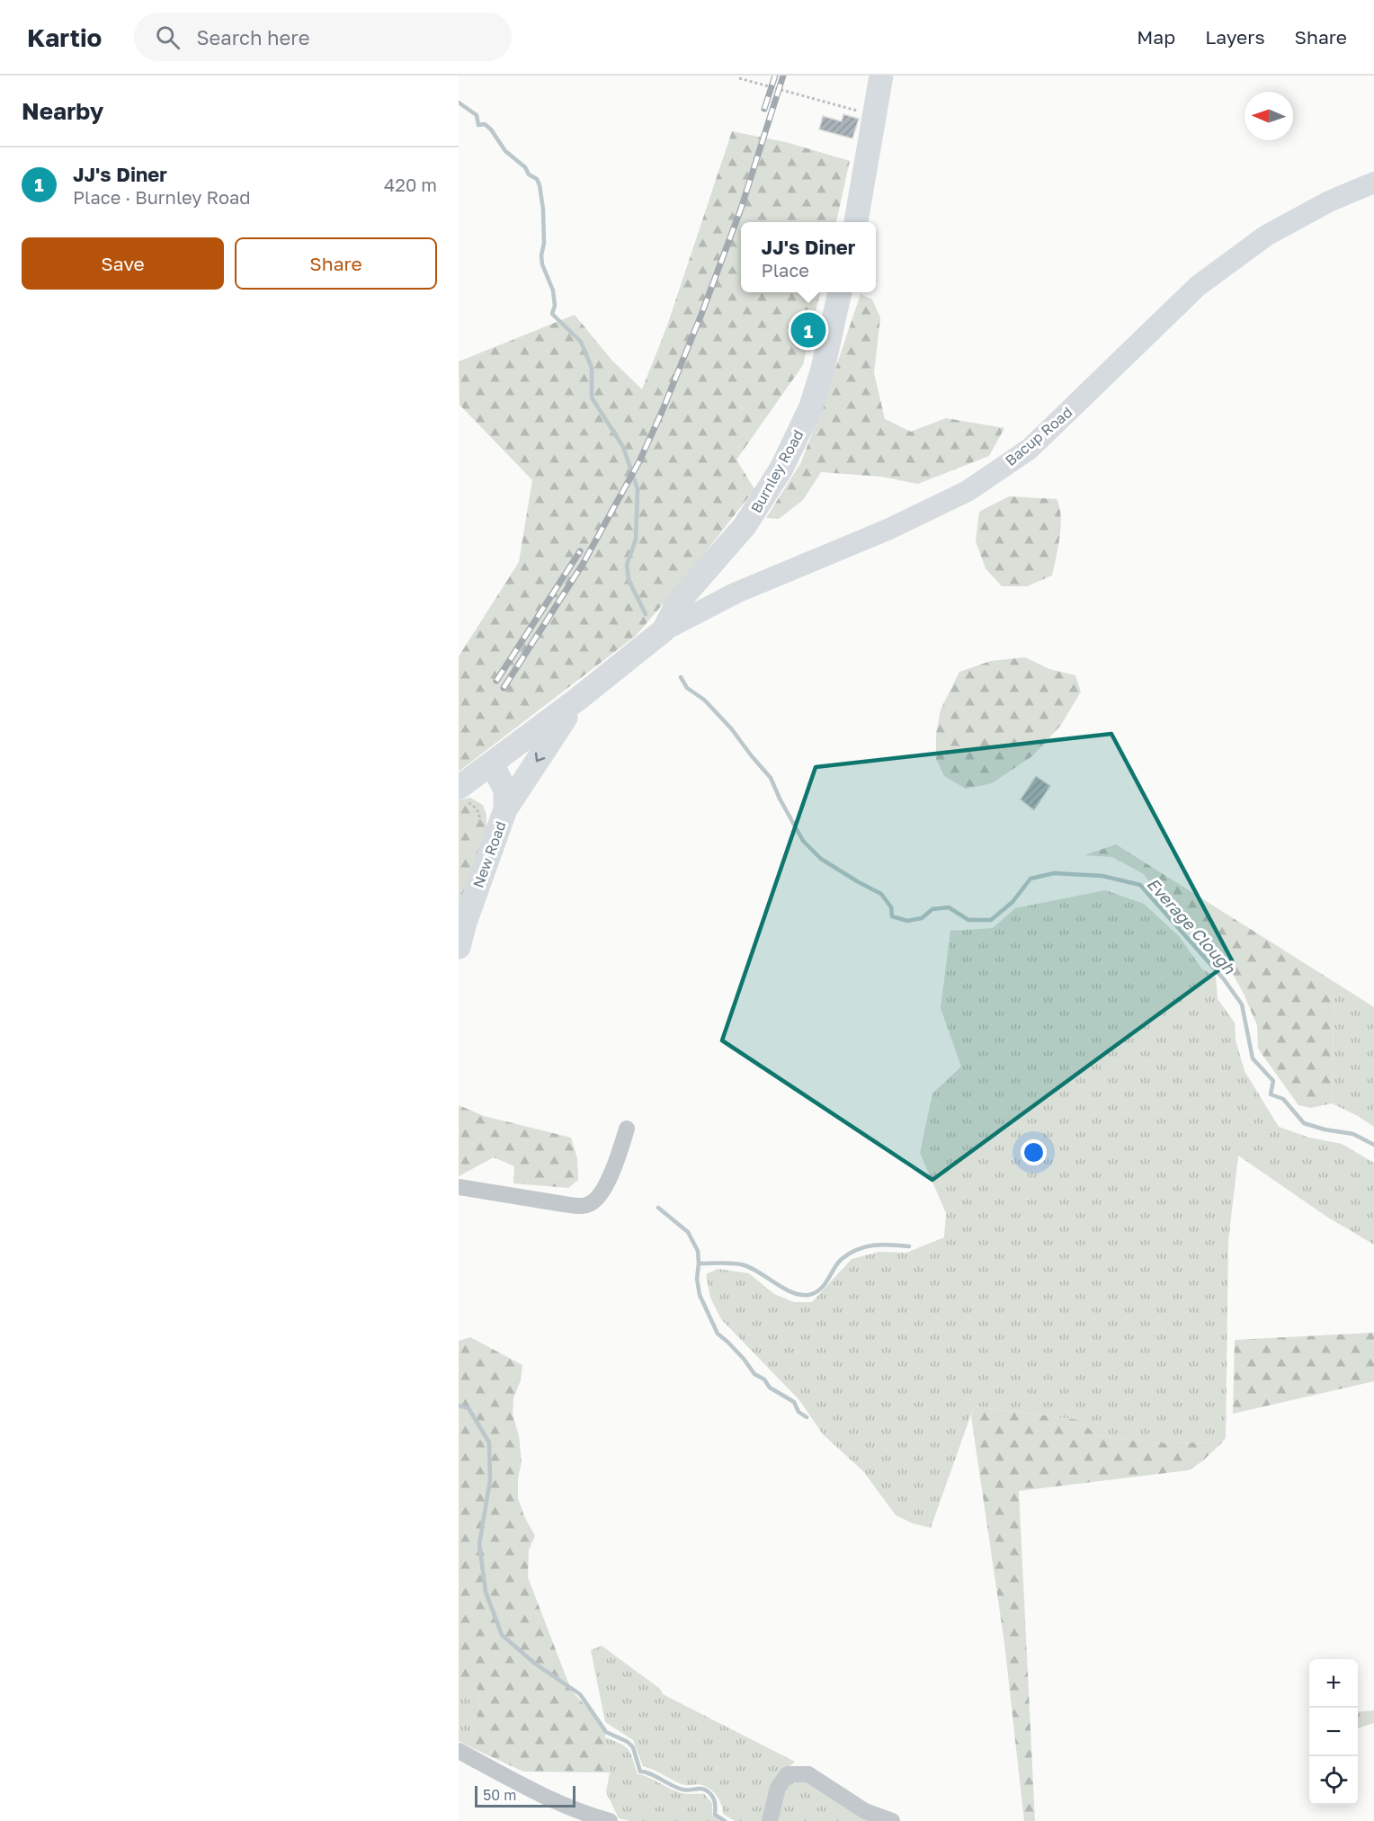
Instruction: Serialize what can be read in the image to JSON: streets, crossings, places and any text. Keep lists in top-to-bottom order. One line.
{"streets":{"highway":["Burnley Road","New Road"],"main road":["Bacup Road"]},"crossings":[["Bacup Road","Burnley Road"]],"water":["Everage Clough"],"scale_bar":"50 m","north":"left","page":{"header":"Kartio","search":"Search here","nav":["Map","Layers","Share"],"heading":"Nearby","list":[{"mark":"1","name":"JJ's Diner","note":"Place · Burnley Road","value":"420 m"}],"buttons":["Save","Share"],"popup":["JJ's Diner","Place"],"pins":"1","map_buttons":["+","−"],"scale":"50 m"}}
